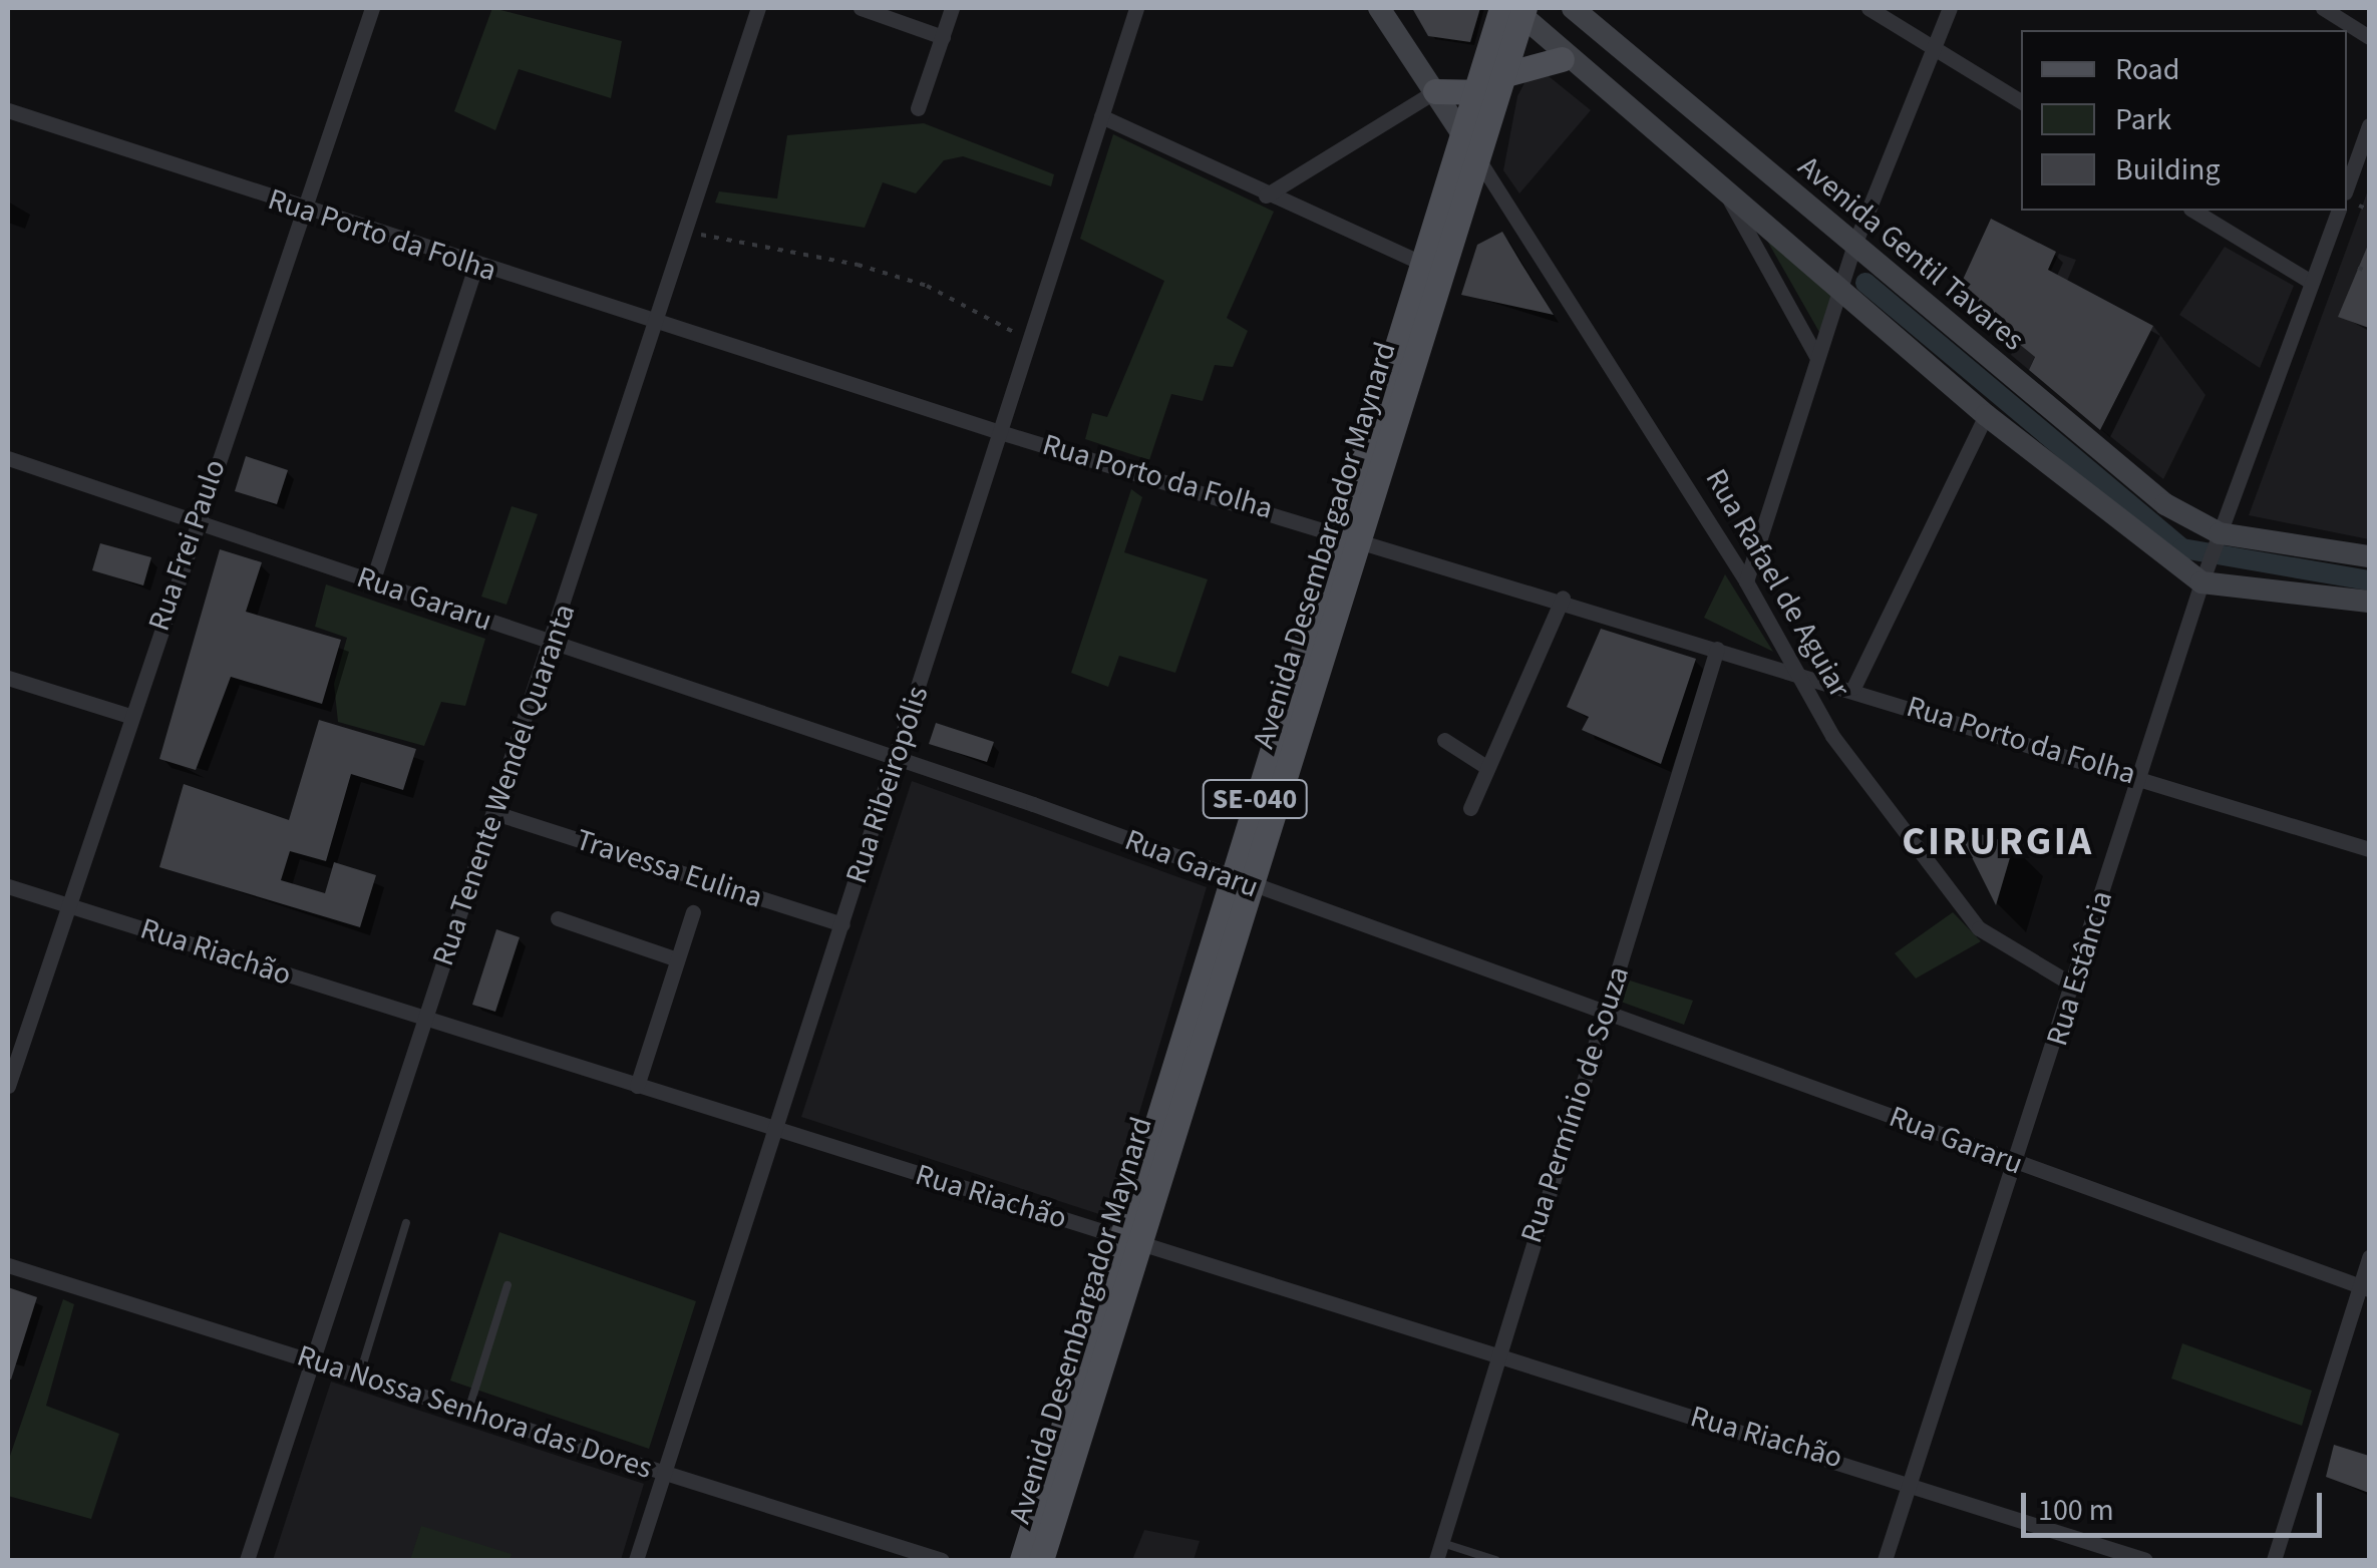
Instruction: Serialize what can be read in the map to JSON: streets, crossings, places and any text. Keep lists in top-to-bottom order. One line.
{"streets":{"main road":["Avenida Gentil Tavares","Avenida Desembargador Maynard","SE-040"],"street":["Rua Porto da Folha","Rua Frei Paulo","Rua Rafael de Aguiar","Rua Gararu","Rua Tenente Wendel Quaranta","Rua Ribeiropólis","Travessa Eulina","Rua Riachão","Rua Estância","Rua Permínio de Souza","Rua Nossa Senhora das Dores"]},"crossings":[["Rua Porto da Folha","Rua Frei Paulo"],["Rua Porto da Folha","Avenida Desembargador Maynard"],["Rua Porto da Folha","Rua Rafael de Aguiar"],["Rua Porto da Folha","Rua Tenente Wendel Quaranta"],["Rua Porto da Folha","Rua Ribeiropólis"],["Rua Porto da Folha","Rua Estância"],["Rua Porto da Folha","Rua Permínio de Souza"],["Avenida Gentil Tavares","Rua Estância"],["Rua Frei Paulo","Rua Gararu"],["Rua Frei Paulo","Rua Riachão"],["Avenida Desembargador Maynard","Rua Rafael de Aguiar"],["Avenida Desembargador Maynard","Rua Gararu"],["Avenida Desembargador Maynard","Rua Riachão"],["Rua Rafael de Aguiar","Rua Estância"],["Rua Gararu","Rua Tenente Wendel Quaranta"],["Rua Gararu","Rua Ribeiropólis"],["Rua Gararu","Rua Estância"],["Rua Gararu","Rua Permínio de Souza"],["Rua Tenente Wendel Quaranta","Travessa Eulina"],["Rua Tenente Wendel Quaranta","Rua Riachão"],["Rua Tenente Wendel Quaranta","Rua Nossa Senhora das Dores"],["Rua Ribeiropólis","Travessa Eulina"],["Rua Ribeiropólis","Rua Riachão"],["Rua Ribeiropólis","Rua Nossa Senhora das Dores"],["Rua Riachão","Rua Estância"],["Rua Riachão","Rua Permínio de Souza"]],"districts":["CIRURGIA"],"legend":["Road","Park","Building"],"scale_bar":"100 m"}
